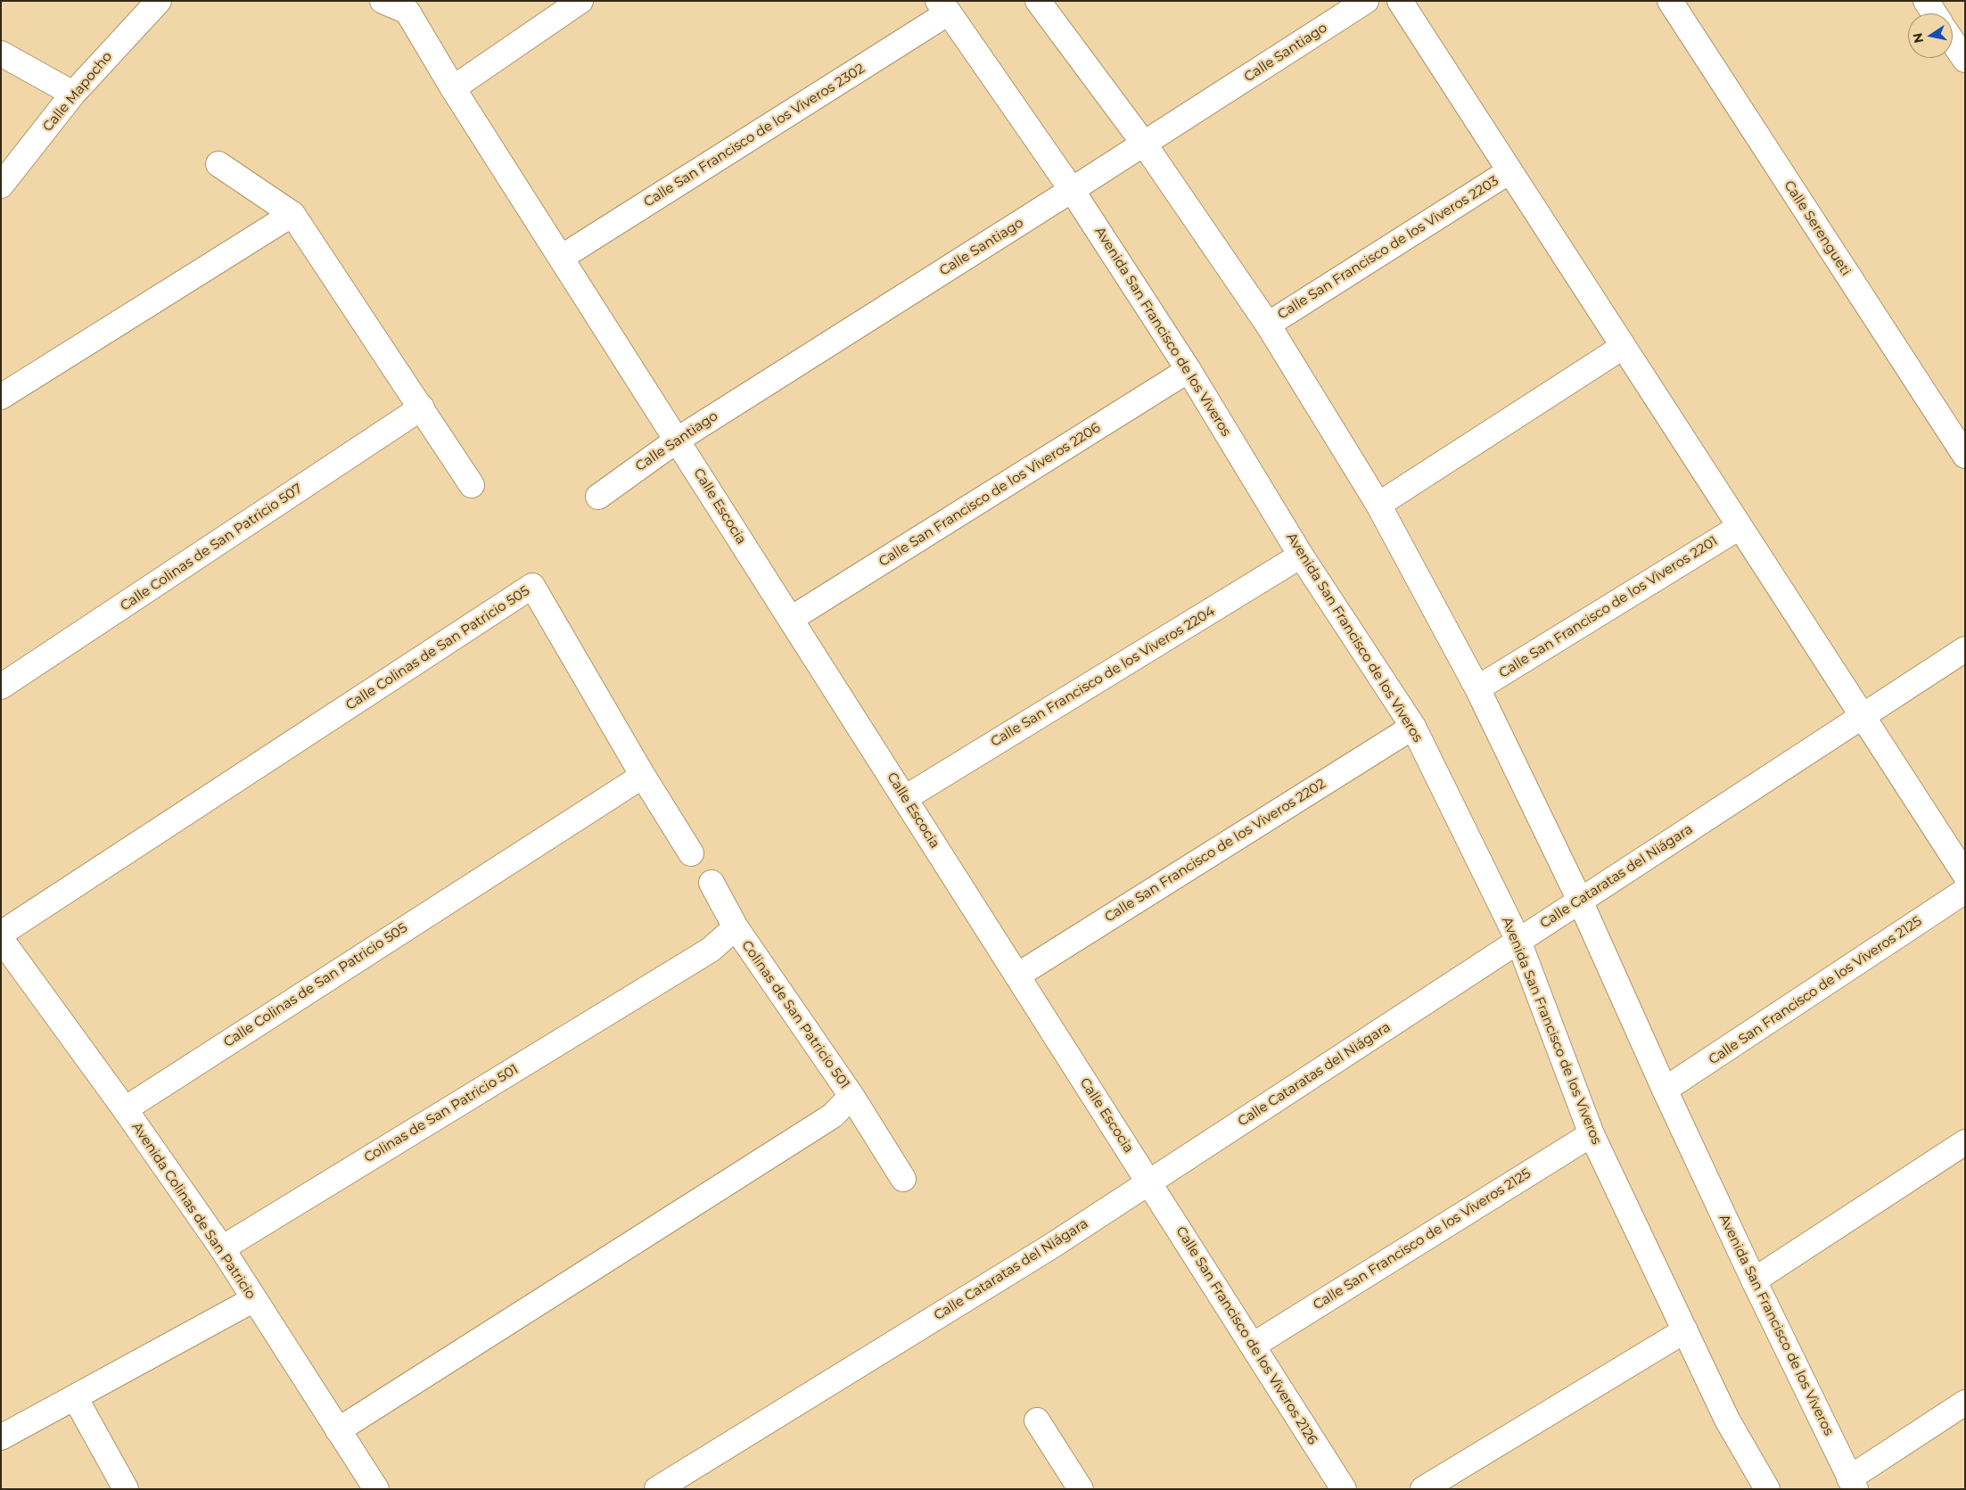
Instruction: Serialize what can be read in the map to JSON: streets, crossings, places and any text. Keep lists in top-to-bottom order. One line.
{"streets":{"street":["Calle Santiago","Calle Mapocho","Calle San Francisco de los Viveros 2302","Calle Serengueti","Calle San Francisco de los Viveros 2203","Avenida San Francisco de los Viveros","Calle San Francisco de los Viveros 2206","Calle Escocia","Calle Colinas de San Patricio 507","Calle San Francisco de los Viveros 2201","Calle Colinas de San Patricio 505","Calle San Francisco de los Viveros 2204","Calle San Francisco de los Viveros 2202","Calle Cataratas del Niágara","Calle San Francisco de los Viveros 2125","Colinas de San Patricio 501","Avenida Colinas de San Patricio","Calle San Francisco de los Viveros 2126"]},"crossings":[["Calle Santiago","Avenida San Francisco de los Viveros"],["Calle Santiago","Calle Escocia"],["Calle San Francisco de los Viveros 2302","Avenida San Francisco de los Viveros"],["Calle San Francisco de los Viveros 2203","Avenida San Francisco de los Viveros"],["Avenida San Francisco de los Viveros","Calle San Francisco de los Viveros 2206"],["Avenida San Francisco de los Viveros","Calle San Francisco de los Viveros 2201"],["Avenida San Francisco de los Viveros","Calle San Francisco de los Viveros 2204"],["Avenida San Francisco de los Viveros","Calle San Francisco de los Viveros 2202"],["Avenida San Francisco de los Viveros","Calle Cataratas del Niágara"],["Avenida San Francisco de los Viveros","Calle San Francisco de los Viveros 2125"],["Calle San Francisco de los Viveros 2206","Calle Escocia"],["Calle Escocia","Calle San Francisco de los Viveros 2204"],["Calle Escocia","Calle San Francisco de los Viveros 2202"],["Calle Escocia","Calle Cataratas del Niágara"],["Calle Escocia","Calle San Francisco de los Viveros 2126"],["Calle Colinas de San Patricio 505","Avenida Colinas de San Patricio"],["Calle Cataratas del Niágara","Calle San Francisco de los Viveros 2126"],["Calle San Francisco de los Viveros 2125","Calle San Francisco de los Viveros 2126"],["Colinas de San Patricio 501","Avenida Colinas de San Patricio"]],"north":"left"}
